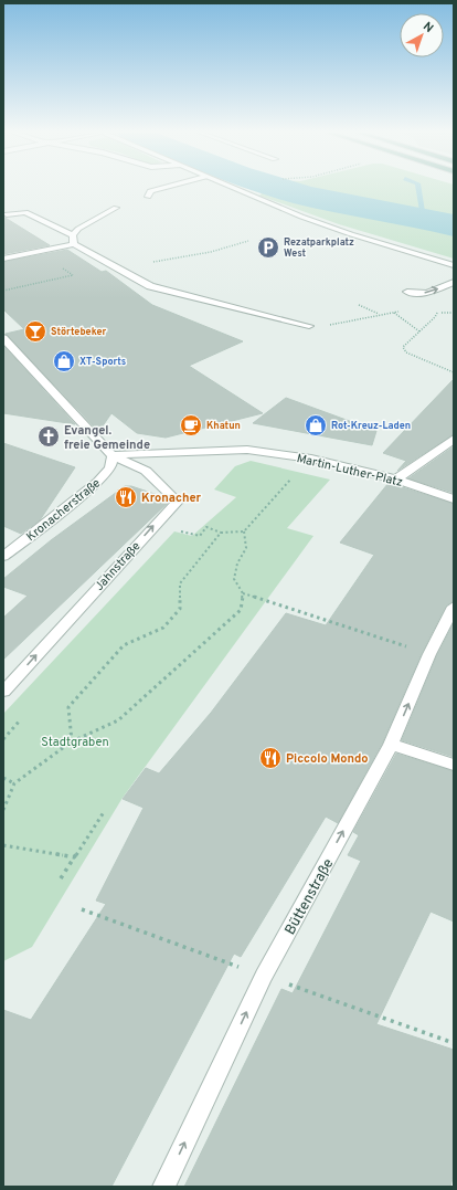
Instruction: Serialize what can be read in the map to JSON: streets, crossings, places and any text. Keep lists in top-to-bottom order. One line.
{"streets":{"street":["Martin-Luther-Platz","Kronacherstraße","Jahnstraße","Büttenstraße"]},"crossings":[["Martin-Luther-Platz","Kronacherstraße"],["Martin-Luther-Platz","Jahnstraße"],["Kronacherstraße","Jahnstraße"]],"one_way":["Büttenstraße"],"parks":["Stadtgraben"],"places":{"parking":["Rezatparkplatz West"],"bar":["Störtebeker"],"shop":["XT-Sports","Rot-Kreuz-Laden"],"cafe":["Khatun"],"church":["Evangel. freie Gemeinde"],"restaurant":["Kronacher","Piccolo Mondo"]},"north":"top right"}
